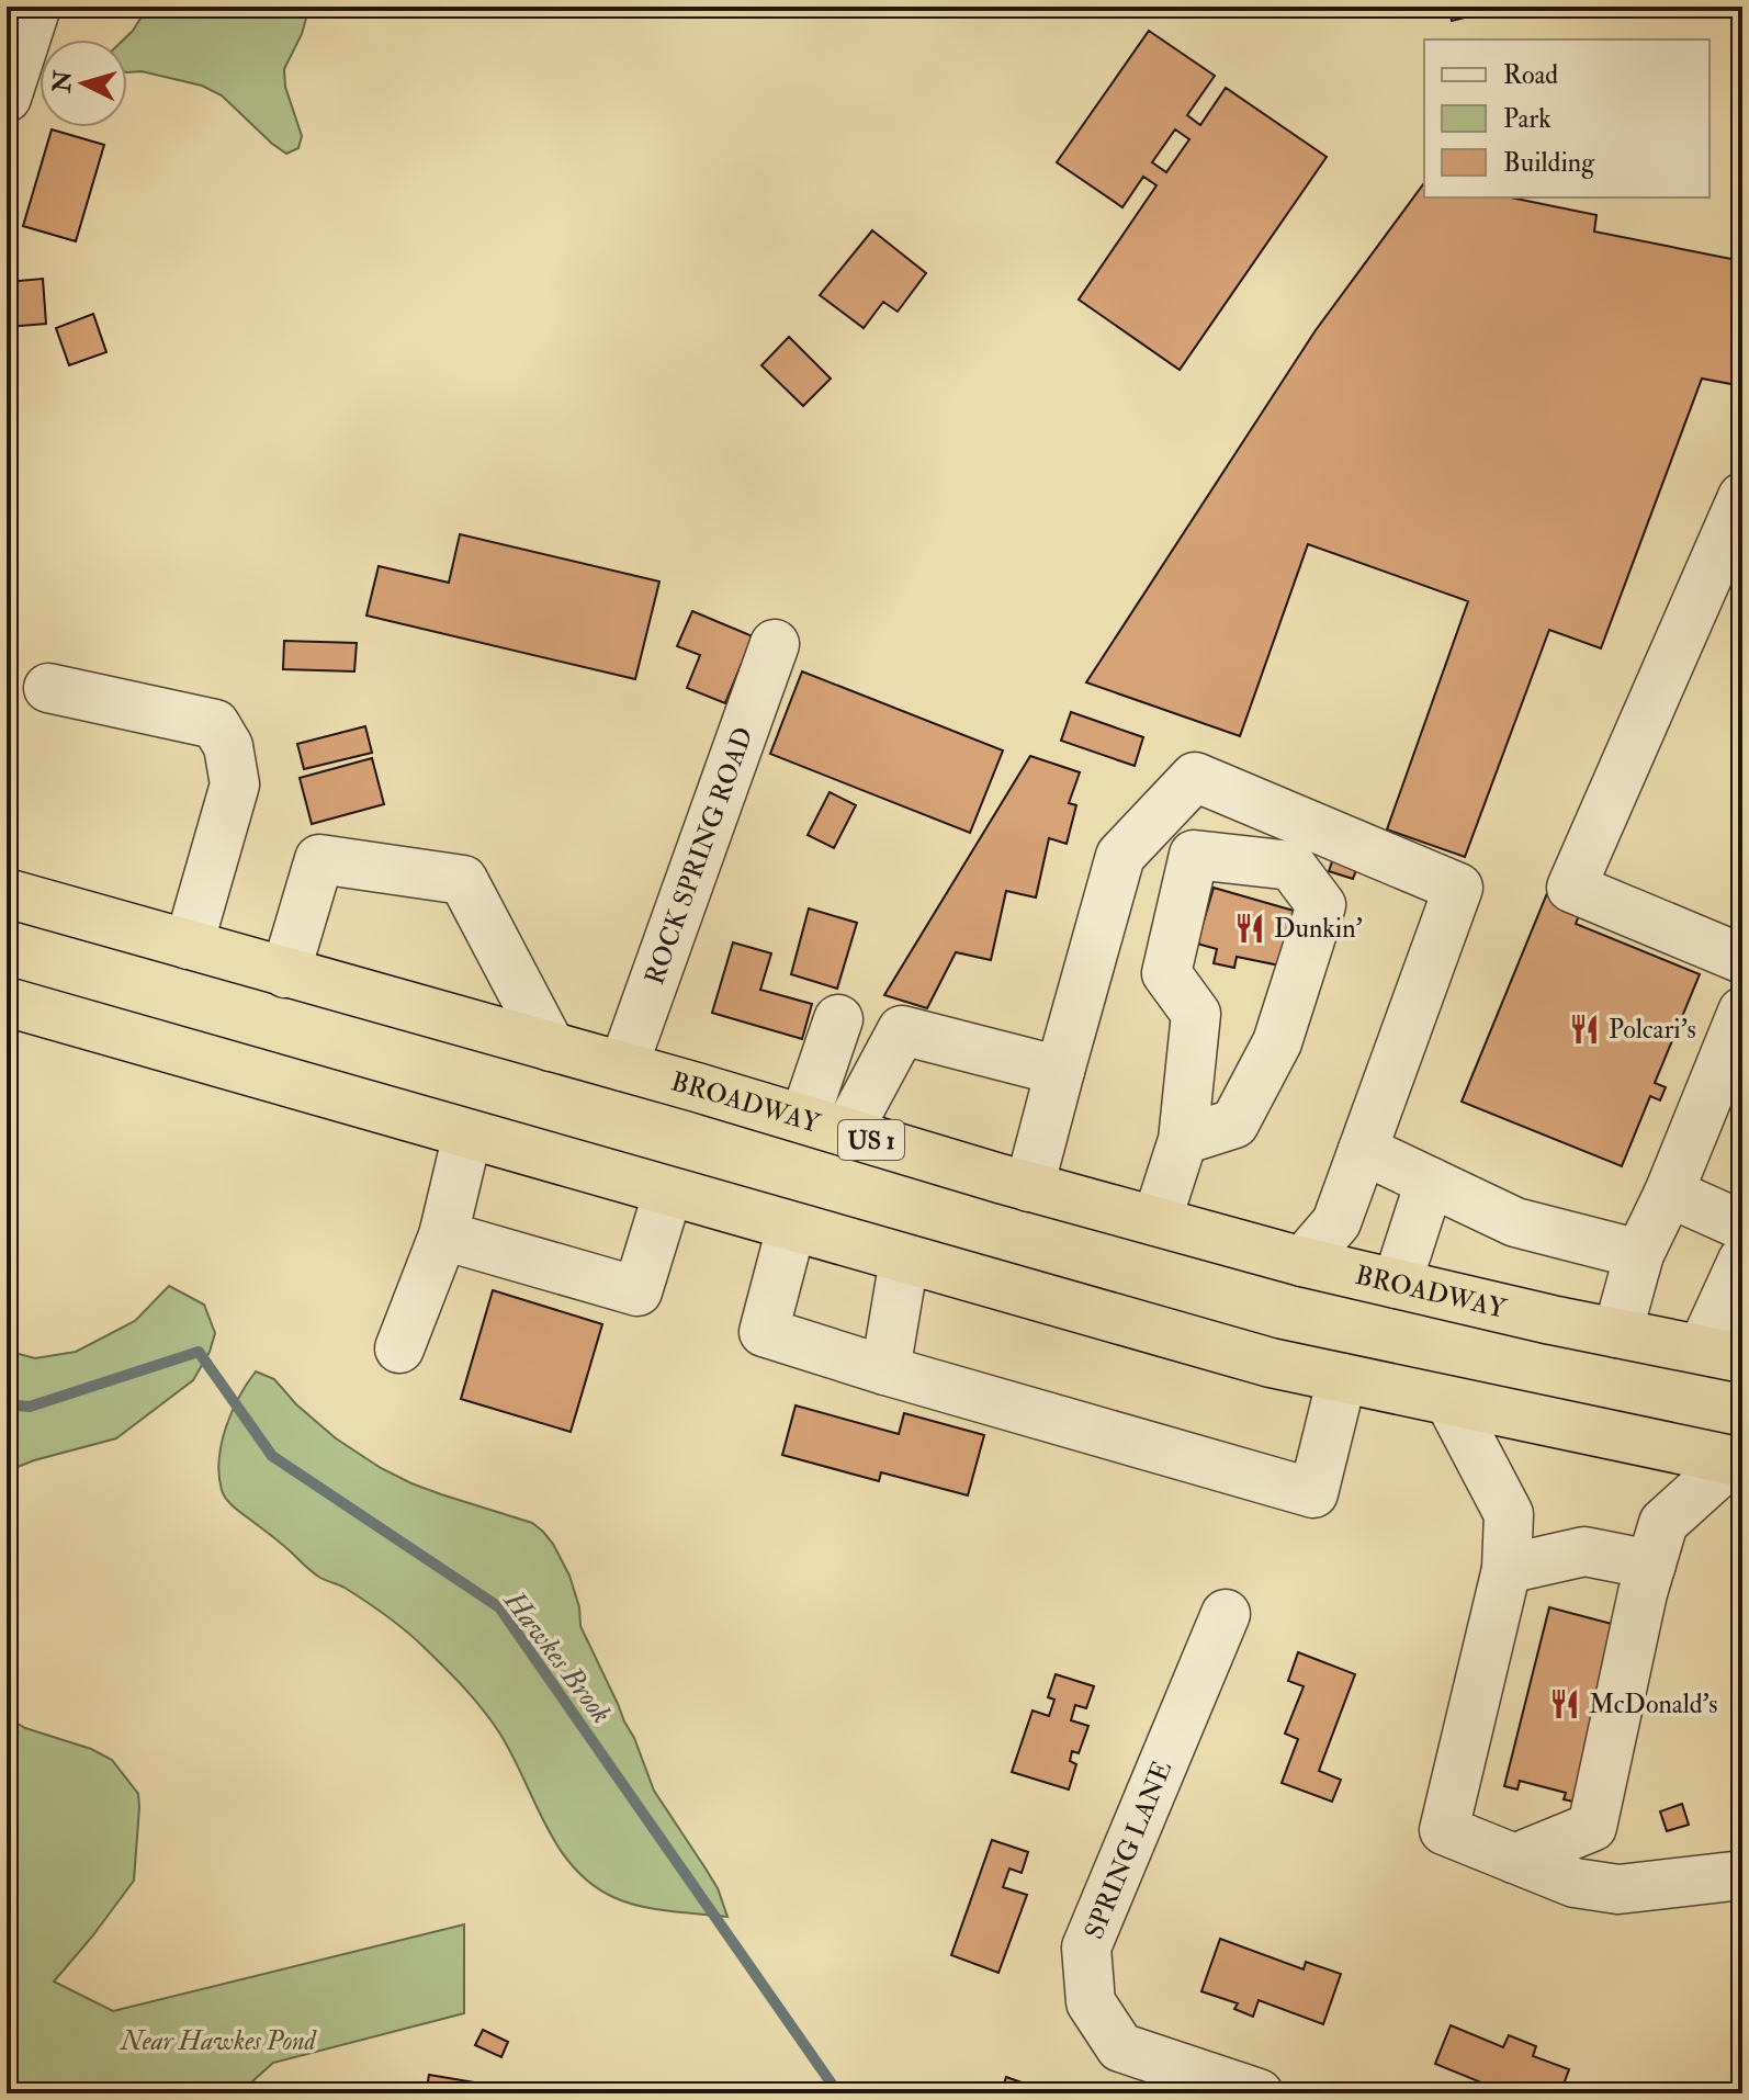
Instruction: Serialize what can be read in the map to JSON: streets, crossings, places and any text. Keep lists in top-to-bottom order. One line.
{"streets":{"highway":["BROADWAY","US 1"],"street":["ROCK SPRING ROAD","SPRING LANE"]},"crossings":[["ROCK SPRING ROAD","BROADWAY"]],"water":["Hawkes Brook"],"parks":["Near Hawkes Pond"],"places":{"restaurant":["Dunkin'","Polcari's","McDonald's"]},"legend":["Road","Park","Building"],"north":"left"}
